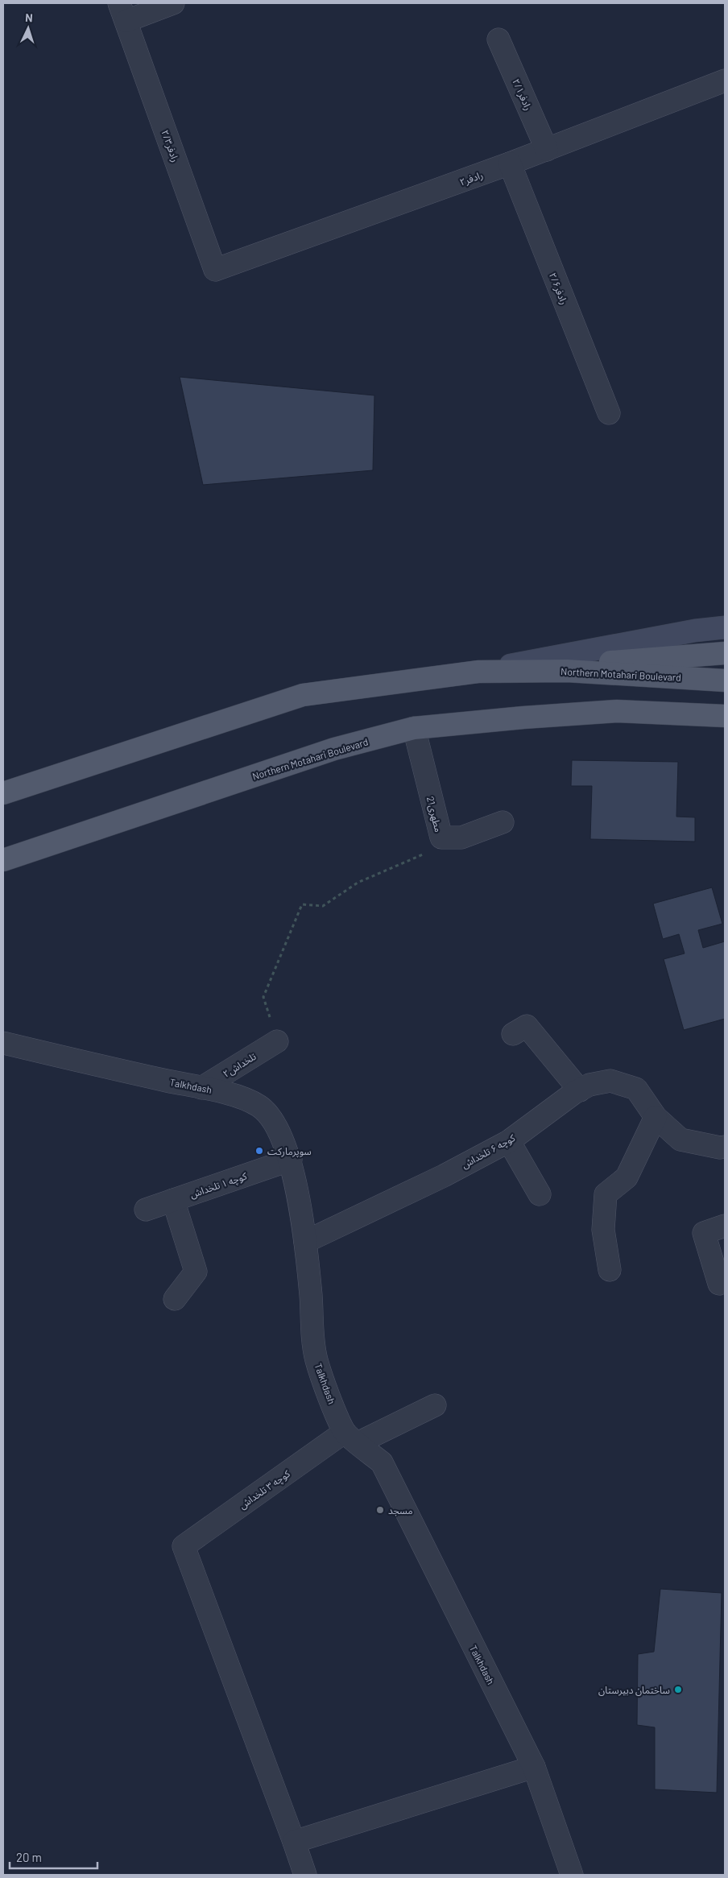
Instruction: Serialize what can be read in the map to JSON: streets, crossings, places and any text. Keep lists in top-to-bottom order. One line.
{"streets":{"main road":["Northern Motahari Boulevard"],"street":["رادفر۲/۱","رادفر۲/۳","رادفر۲","رادفر۲/۶","21مطهرى","۲تلخداش","Talkhdash","کوچه ۶ تلخداش","کوچه ۱ تلخداش","کوچه ۳ تلخداش"]},"crossings":[["رادفر۲/۱","رادفر۲"],["رادفر۲/۳","رادفر۲"],["رادفر۲","رادفر۲/۶"],["Northern Motahari Boulevard","21مطهرى"],["۲تلخداش","Talkhdash"],["Talkhdash","کوچه ۶ تلخداش"],["Talkhdash","کوچه ۱ تلخداش"],["Talkhdash","کوچه ۳ تلخداش"]],"places":["سوپرمارکت","مسجد","ساختمان دبیرستان"],"scale_bar":"20 m","north":"top"}
